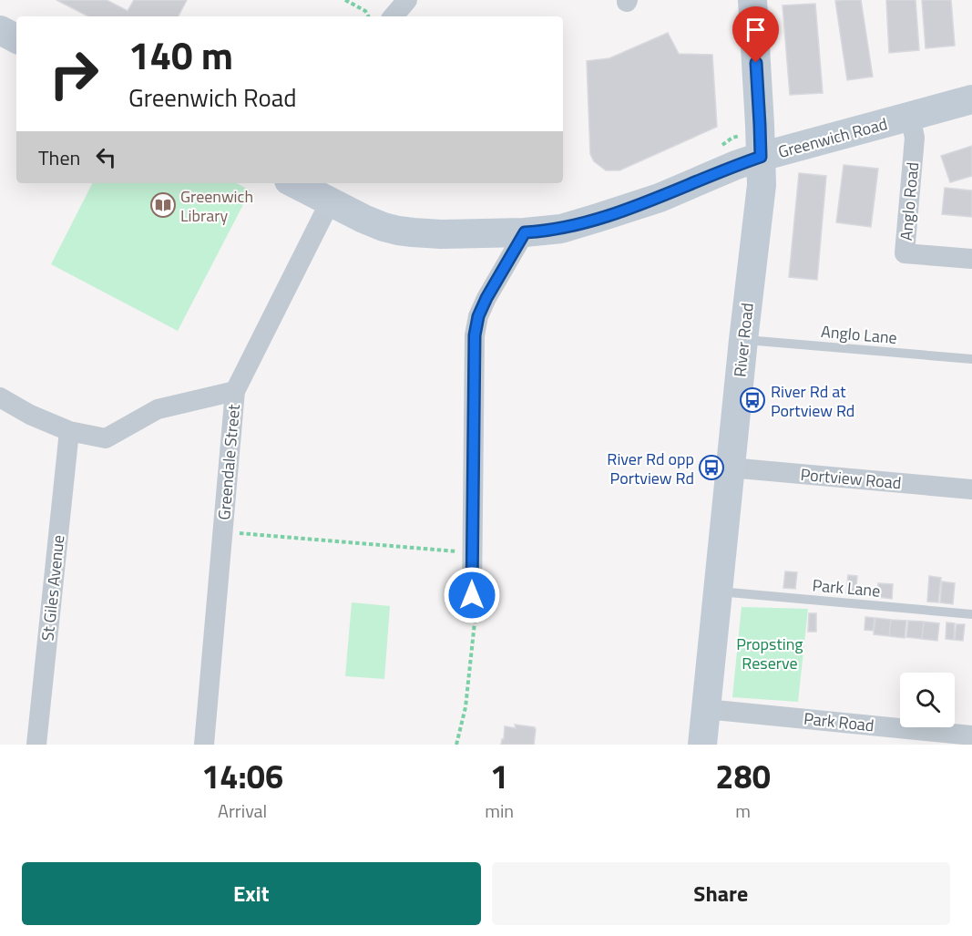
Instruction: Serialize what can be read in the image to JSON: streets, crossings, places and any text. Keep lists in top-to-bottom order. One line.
{"streets":{"main road":["Greenwich Road","River Road"],"street":["Anglo Road","Greendale Street","Portview Road","St Giles Avenue","Park Road"],"lane":["Anglo Lane","Park Lane"]},"crossings":[["Greenwich Road","Anglo Road"],["Greenwich Road","River Road"],["Greenwich Road","Greendale Street"],["Anglo Lane","River Road"],["River Road","Portview Road"],["River Road","Park Lane"],["River Road","Park Road"]],"parks":["Propsting Reserve"],"places":{"library":["Greenwich Library"],"bus stop":["River Rd at Portview Rd","River Rd opp Portview Rd"]},"page":{"turn":["140 m","Greenwich Road"],"then":"Then","eta":["14:06","Arrival","1","min","280","m"],"buttons":["Exit","Share"]}}
